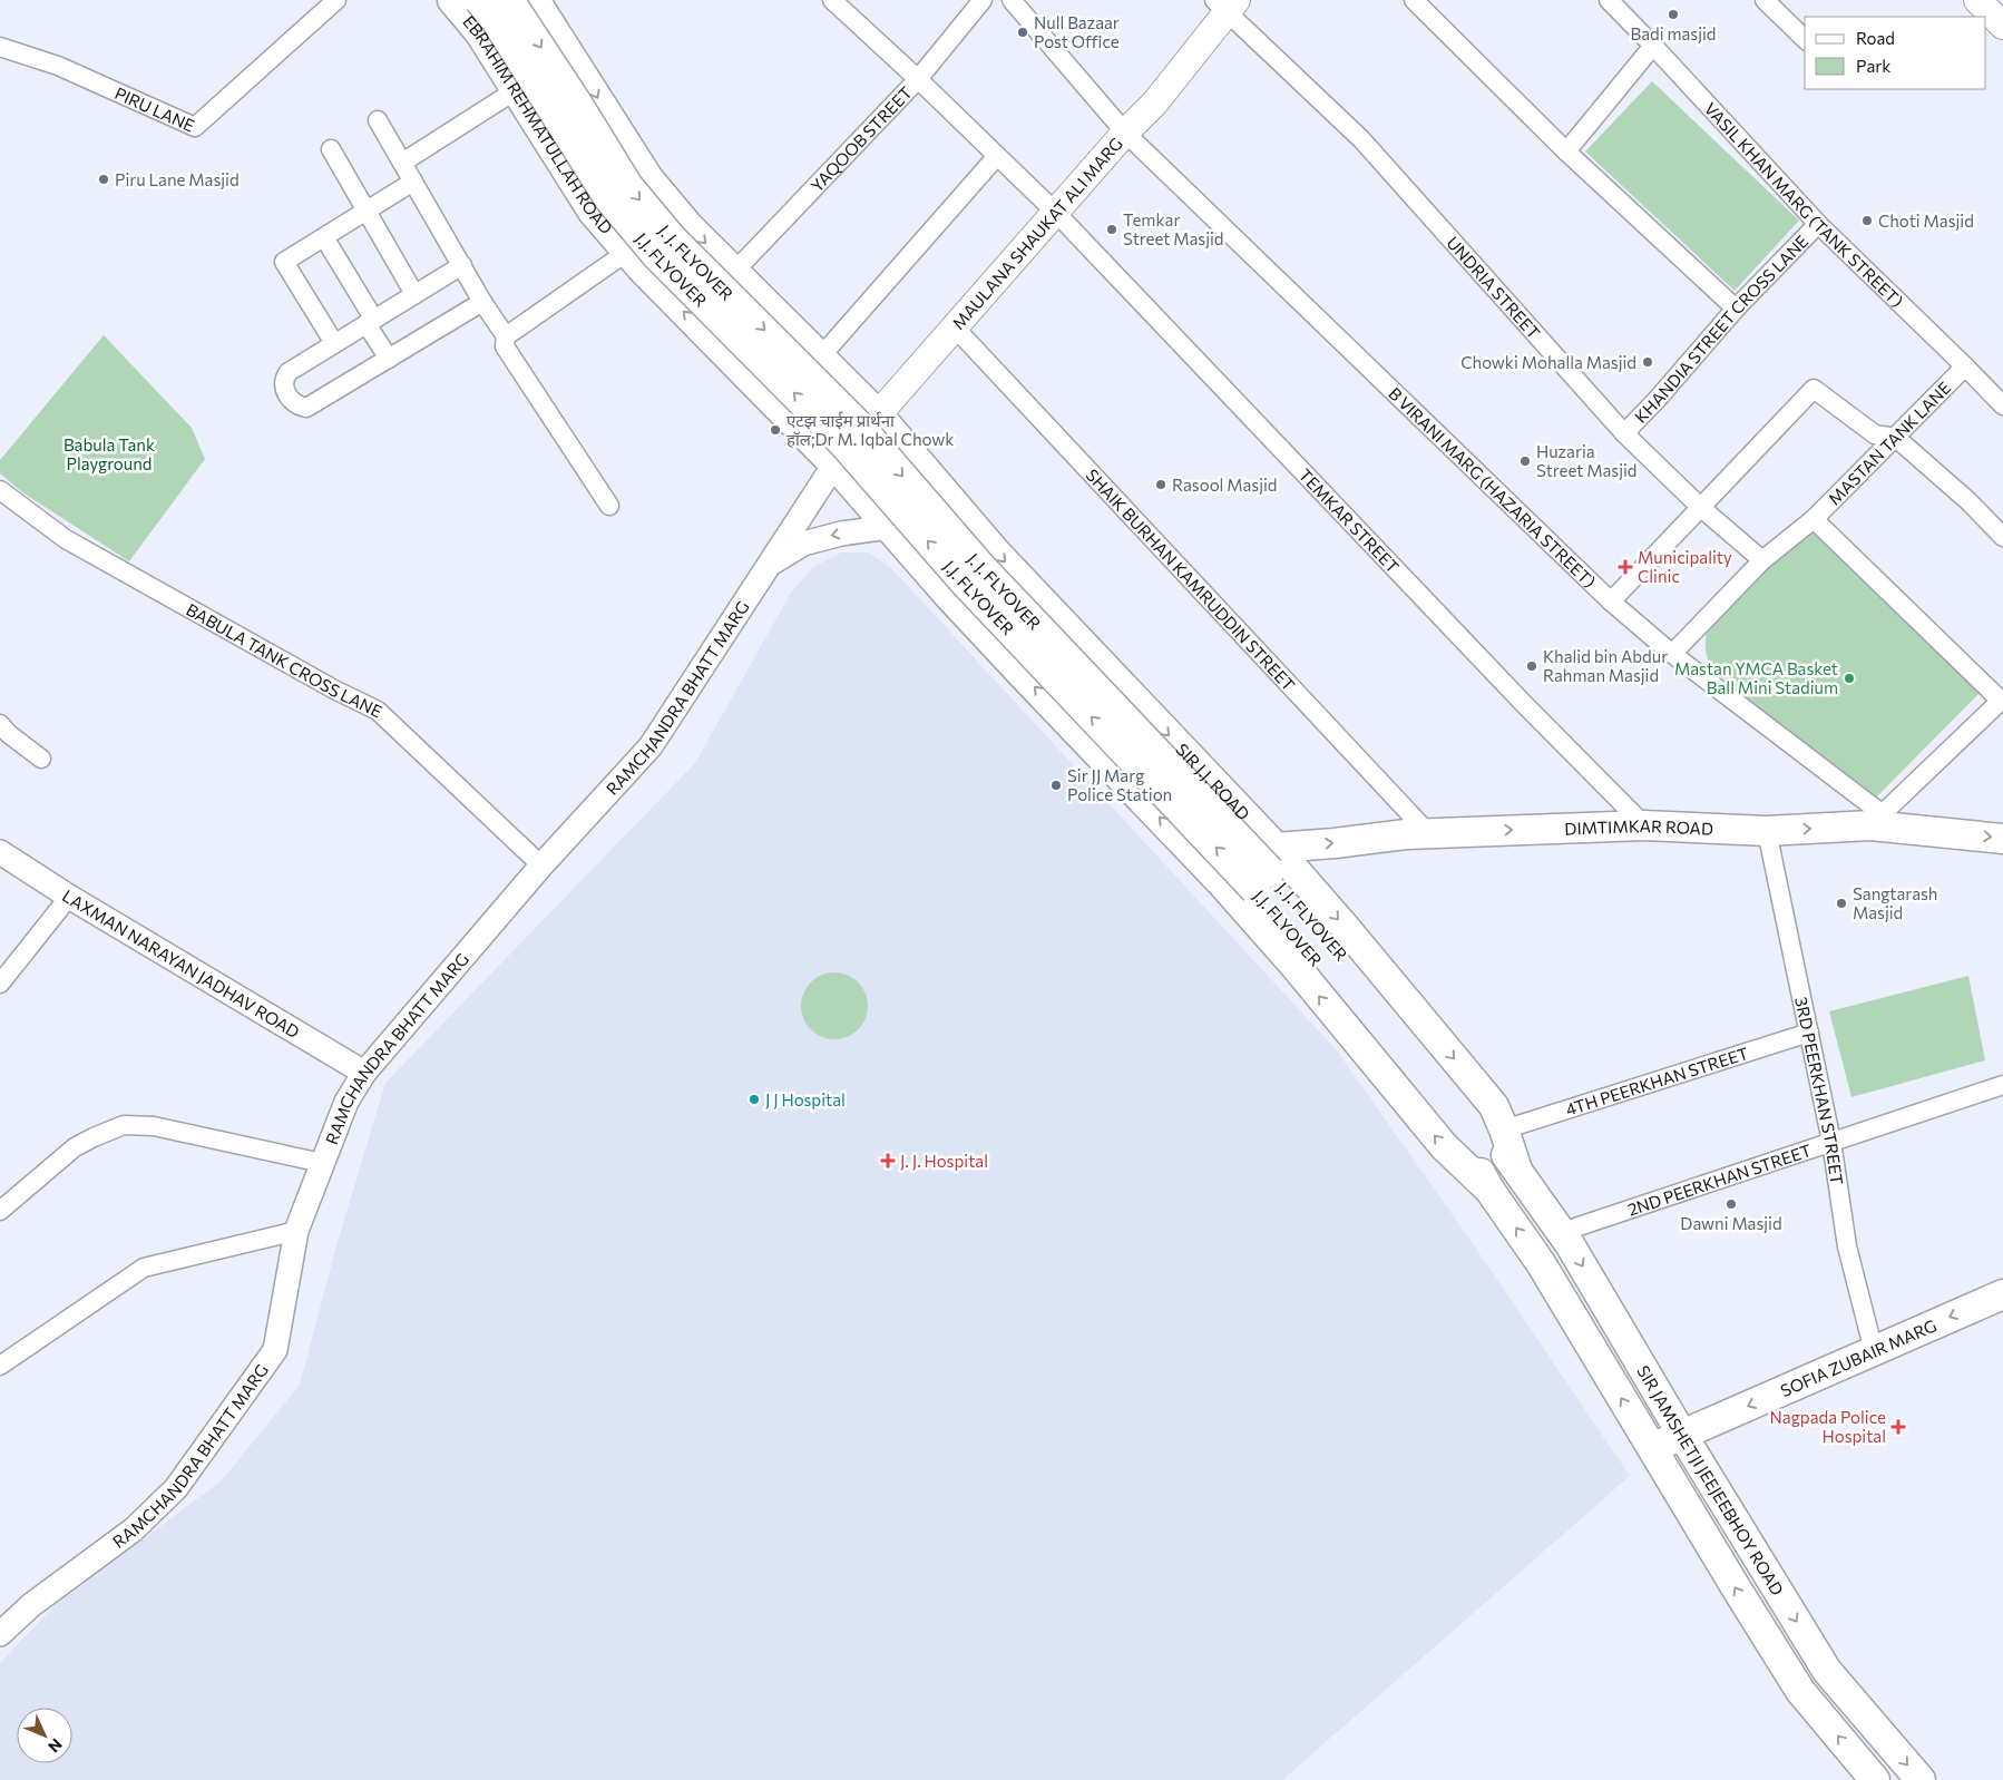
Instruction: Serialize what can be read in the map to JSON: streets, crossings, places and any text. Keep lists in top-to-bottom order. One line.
{"streets":{"main road":["EBRAHIM REHMATULLAH ROAD","MAULANA SHAUKAT ALI MARG","J. J. FLYOVER","J.J. FLYOVER","SIR J.J. ROAD","DIMTIMKAR ROAD","SOFIA ZUBAIR MARG","SIR JAMSHETJI JEEJEEBHOY ROAD"],"street":["PIRU LANE","YAQOOB STREET","VASIL KHAN MARG (TANK STREET)","UNDRIA STREET","KHANDIA STREET CROSS LANE","MASTAN TANK LANE","B VIRANI MARG (HAZARIA STREET)","TEMKAR STREET","SHAIK BURHAN KAMRUDDIN STREET","BABULA TANK CROSS LANE","RAMCHANDRA BHATT MARG","LAXMAN NARAYAN JADHAV ROAD","4TH PEERKHAN STREET","3RD PEERKHAN STREET","2ND PEERKHAN STREET"]},"crossings":[["EBRAHIM REHMATULLAH ROAD","MAULANA SHAUKAT ALI MARG"],["EBRAHIM REHMATULLAH ROAD","RAMCHANDRA BHATT MARG"],["YAQOOB STREET","TEMKAR STREET"],["VASIL KHAN MARG (TANK STREET)","KHANDIA STREET CROSS LANE"],["VASIL KHAN MARG (TANK STREET)","MASTAN TANK LANE"],["MAULANA SHAUKAT ALI MARG","UNDRIA STREET"],["MAULANA SHAUKAT ALI MARG","B VIRANI MARG (HAZARIA STREET)"],["MAULANA SHAUKAT ALI MARG","TEMKAR STREET"],["MAULANA SHAUKAT ALI MARG","SHAIK BURHAN KAMRUDDIN STREET"],["MAULANA SHAUKAT ALI MARG","RAMCHANDRA BHATT MARG"],["MAULANA SHAUKAT ALI MARG","SIR J.J. ROAD"],["J. J. FLYOVER","J.J. FLYOVER"],["J. J. FLYOVER","SIR J.J. ROAD"],["J. J. FLYOVER","DIMTIMKAR ROAD"],["J. J. FLYOVER","SIR JAMSHETJI JEEJEEBHOY ROAD"],["J.J. FLYOVER","SIR J.J. ROAD"],["J.J. FLYOVER","DIMTIMKAR ROAD"],["J.J. FLYOVER","SIR JAMSHETJI JEEJEEBHOY ROAD"],["UNDRIA STREET","KHANDIA STREET CROSS LANE"],["UNDRIA STREET","MASTAN TANK LANE"],["MASTAN TANK LANE","B VIRANI MARG (HAZARIA STREET)"],["B VIRANI MARG (HAZARIA STREET)","DIMTIMKAR ROAD"],["TEMKAR STREET","DIMTIMKAR ROAD"],["SHAIK BURHAN KAMRUDDIN STREET","DIMTIMKAR ROAD"],["BABULA TANK CROSS LANE","RAMCHANDRA BHATT MARG"],["RAMCHANDRA BHATT MARG","LAXMAN NARAYAN JADHAV ROAD"],["SIR J.J. ROAD","DIMTIMKAR ROAD"],["SIR J.J. ROAD","4TH PEERKHAN STREET"],["SIR J.J. ROAD","SIR JAMSHETJI JEEJEEBHOY ROAD"],["DIMTIMKAR ROAD","3RD PEERKHAN STREET"],["4TH PEERKHAN STREET","3RD PEERKHAN STREET"],["3RD PEERKHAN STREET","2ND PEERKHAN STREET"],["3RD PEERKHAN STREET","SOFIA ZUBAIR MARG"],["2ND PEERKHAN STREET","SIR JAMSHETJI JEEJEEBHOY ROAD"],["SOFIA ZUBAIR MARG","SIR JAMSHETJI JEEJEEBHOY ROAD"]],"one_way":["DIMTIMKAR ROAD","SOFIA ZUBAIR MARG"],"parks":["Babula Tank Playground"],"places":{"other":["Badi masjid","Null Bazaar Post Office","Piru Lane Masjid","Choti Masjid","Temkar Street Masjid","Chowki Mohalla Masjid","एटझ चाईम प्रार्थना हॉल;Dr M. Iqbal Chowk","Huzaria Street Masjid","Rasool Masjid","Khalid bin Abdur Rahman Masjid","Mastan YMCA Basket Ball Mini Stadium","Sir JJ Marg Police Station","Sangtarash Masjid","J J Hospital","Dawni Masjid"],"health":["Municipality Clinic","J. J. Hospital","Nagpada Police Hospital"]},"legend":["Road","Park"],"north":"bottom right"}
